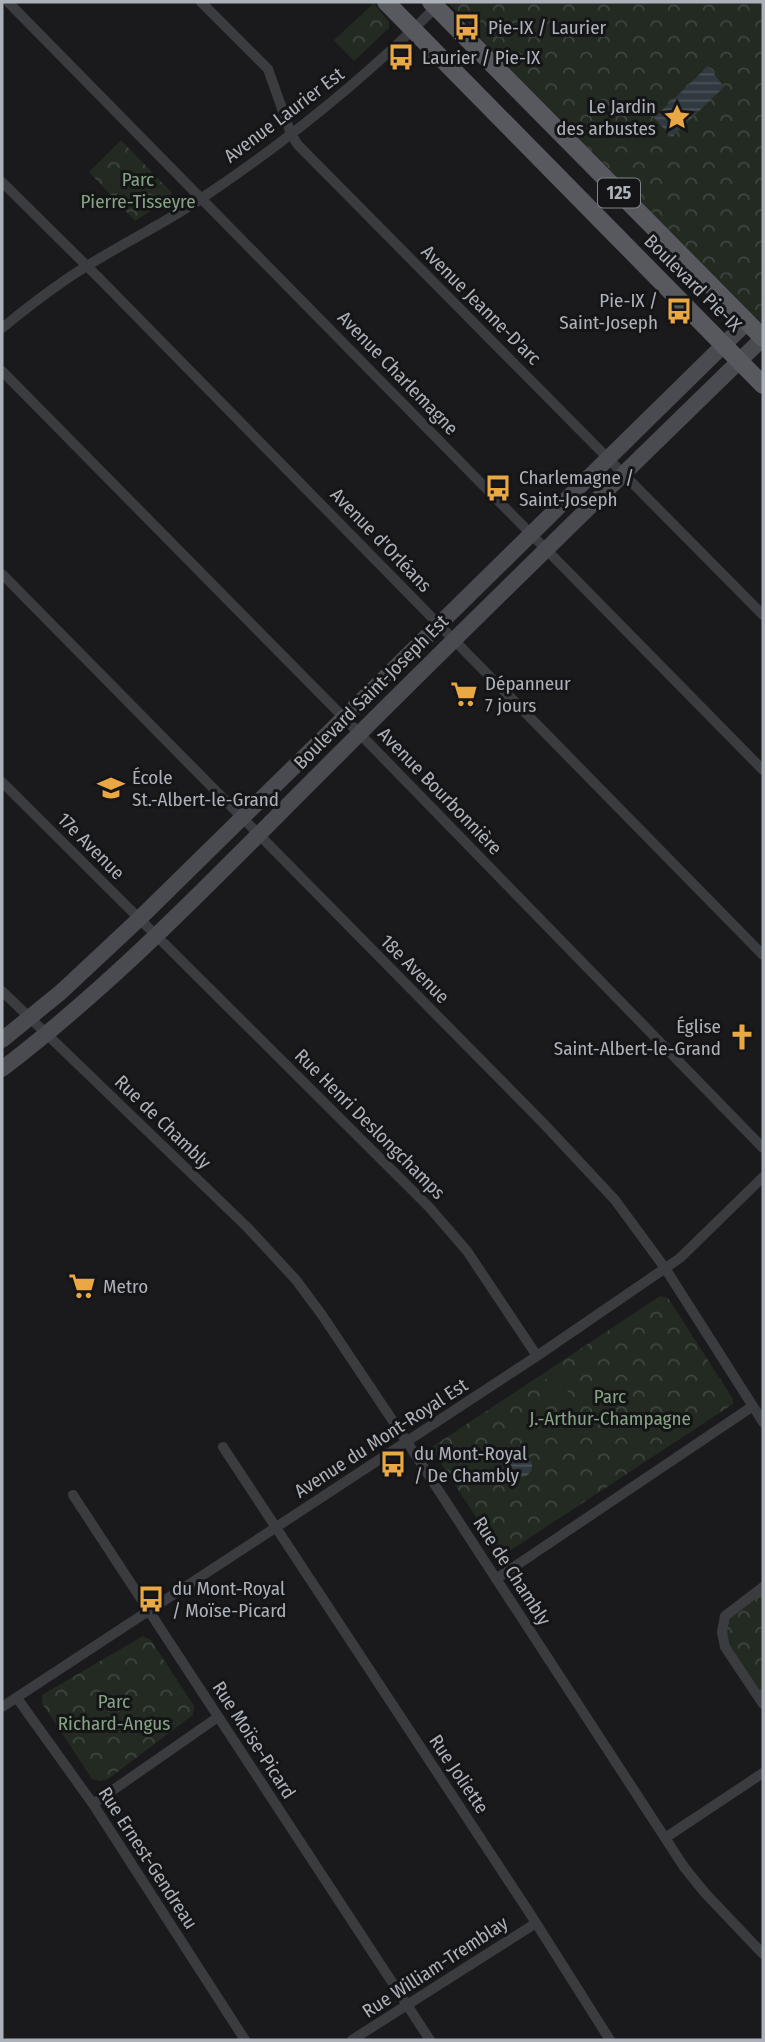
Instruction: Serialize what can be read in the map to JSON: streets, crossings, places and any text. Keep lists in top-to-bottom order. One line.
{"streets":{"main road":["125","Boulevard Pie-IX","Boulevard Saint-Joseph Est"],"street":["Avenue Laurier Est","Avenue Jeanne-D'arc","Avenue Charlemagne","Avenue d'Orléans","Avenue Bourbonnière","17e Avenue","18e Avenue","Rue de Chambly","Rue Henri Deslongchamps","Avenue du Mont-Royal Est","Rue Moïse-Picard","Rue Joliette","Rue Ernest-Gendreau","Rue William-Tremblay"]},"crossings":[["Avenue Laurier Est","Boulevard Pie-IX"],["Avenue Laurier Est","Avenue Jeanne-D'arc"],["Avenue Laurier Est","Avenue Charlemagne"],["Avenue Laurier Est","Avenue d'Orléans"],["Boulevard Pie-IX","Boulevard Saint-Joseph Est"],["Avenue Jeanne-D'arc","Boulevard Saint-Joseph Est"],["Avenue Charlemagne","Boulevard Saint-Joseph Est"],["Avenue d'Orléans","Boulevard Saint-Joseph Est"],["Boulevard Saint-Joseph Est","Avenue Bourbonnière"],["Boulevard Saint-Joseph Est","17e Avenue"],["Boulevard Saint-Joseph Est","18e Avenue"],["Boulevard Saint-Joseph Est","Rue de Chambly"],["Boulevard Saint-Joseph Est","Rue Henri Deslongchamps"],["17e Avenue","Rue Henri Deslongchamps"],["18e Avenue","Avenue du Mont-Royal Est"],["Rue de Chambly","Avenue du Mont-Royal Est"],["Rue Henri Deslongchamps","Avenue du Mont-Royal Est"],["Avenue du Mont-Royal Est","Rue Moïse-Picard"],["Avenue du Mont-Royal Est","Rue Joliette"],["Avenue du Mont-Royal Est","Rue Ernest-Gendreau"],["Rue Moïse-Picard","Rue William-Tremblay"],["Rue Joliette","Rue William-Tremblay"]],"parks":["Parc Pierre-Tisseyre","Parc J.-Arthur-Champagne","Parc Richard-Angus"],"places":{"bus stop":["Pie-IX / Laurier","Laurier / Pie-IX","Pie-IX / Saint-Joseph","Charlemagne / Saint-Joseph","du Mont-Royal / De Chambly","du Mont-Royal / Moïse-Picard"],"place":["Le Jardin des arbustes"],"supermarket":["Dépanneur 7 jours","Metro"],"school or university":["École St.-Albert-le-Grand"],"church":["Église Saint-Albert-le-Grand"]}}
